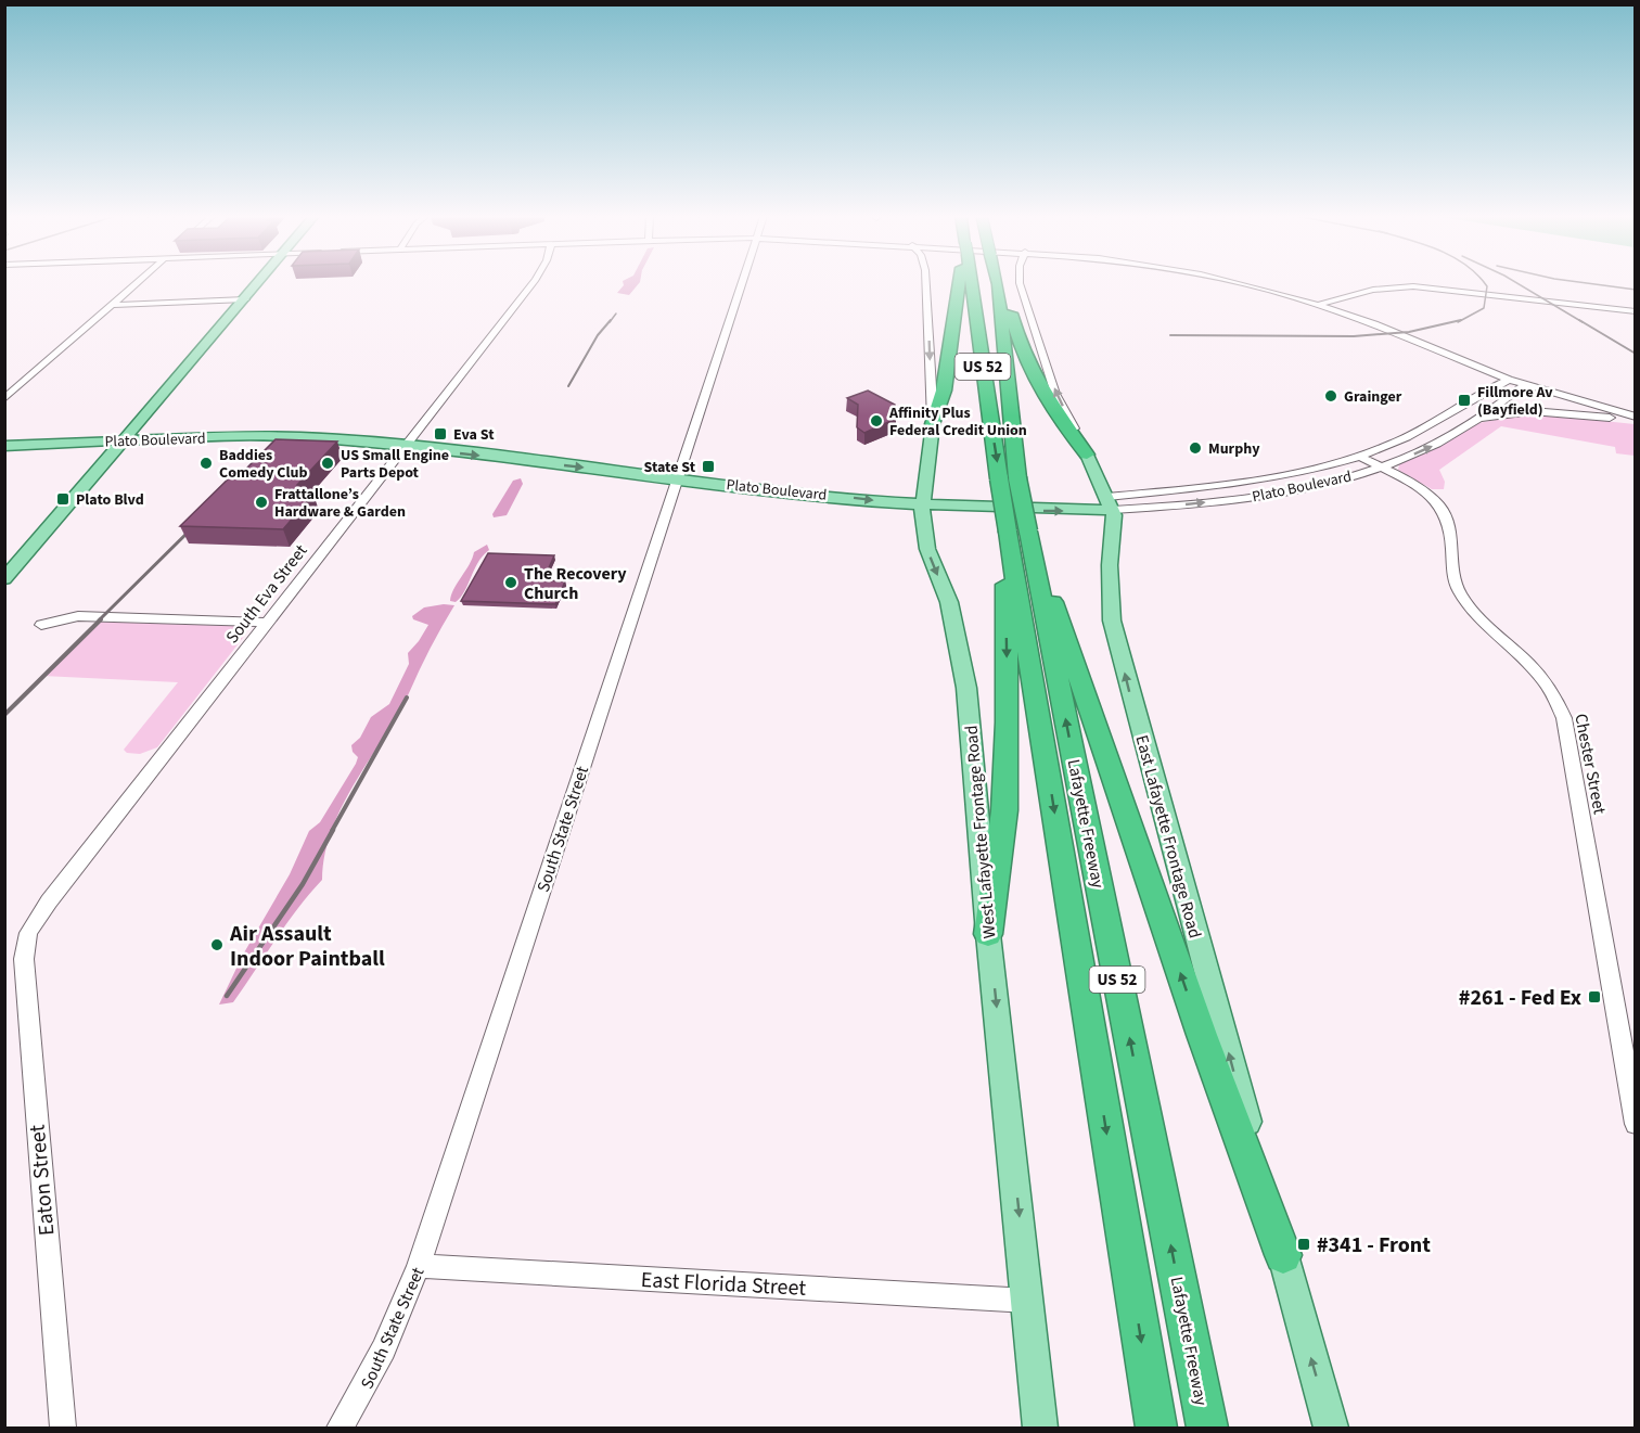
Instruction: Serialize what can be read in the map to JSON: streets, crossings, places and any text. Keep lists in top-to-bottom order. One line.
{"streets":{"highway":["US 52","Lafayette Freeway"],"main road":["Plato Boulevard","West Lafayette Frontage Road","East Lafayette Frontage Road"],"street":["South Eva Street","Chester Street","South State Street","Eaton Street","East Florida Street"]},"crossings":[["Plato Boulevard","South Eva Street"],["Plato Boulevard","Chester Street"],["Plato Boulevard","South State Street"],["Plato Boulevard","West Lafayette Frontage Road"],["Plato Boulevard","East Lafayette Frontage Road"],["South Eva Street","Eaton Street"],["South State Street","East Florida Street"],["West Lafayette Frontage Road","East Florida Street"]],"one_way":["West Lafayette Frontage Road","East Lafayette Frontage Road"],"places":{"other":["Grainger","Affinity Plus Federal Credit Union","Murphy","Baddies Comedy Club","US Small Engine Parts Depot","Frattallone’s Hardware & Garden","The Recovery Church","Air Assault Indoor Paintball"],"transit":["Fillmore Av (Bayfield)","Eva St","State St","Plato Blvd","#261 - Fed Ex","#341 - Front"]}}
